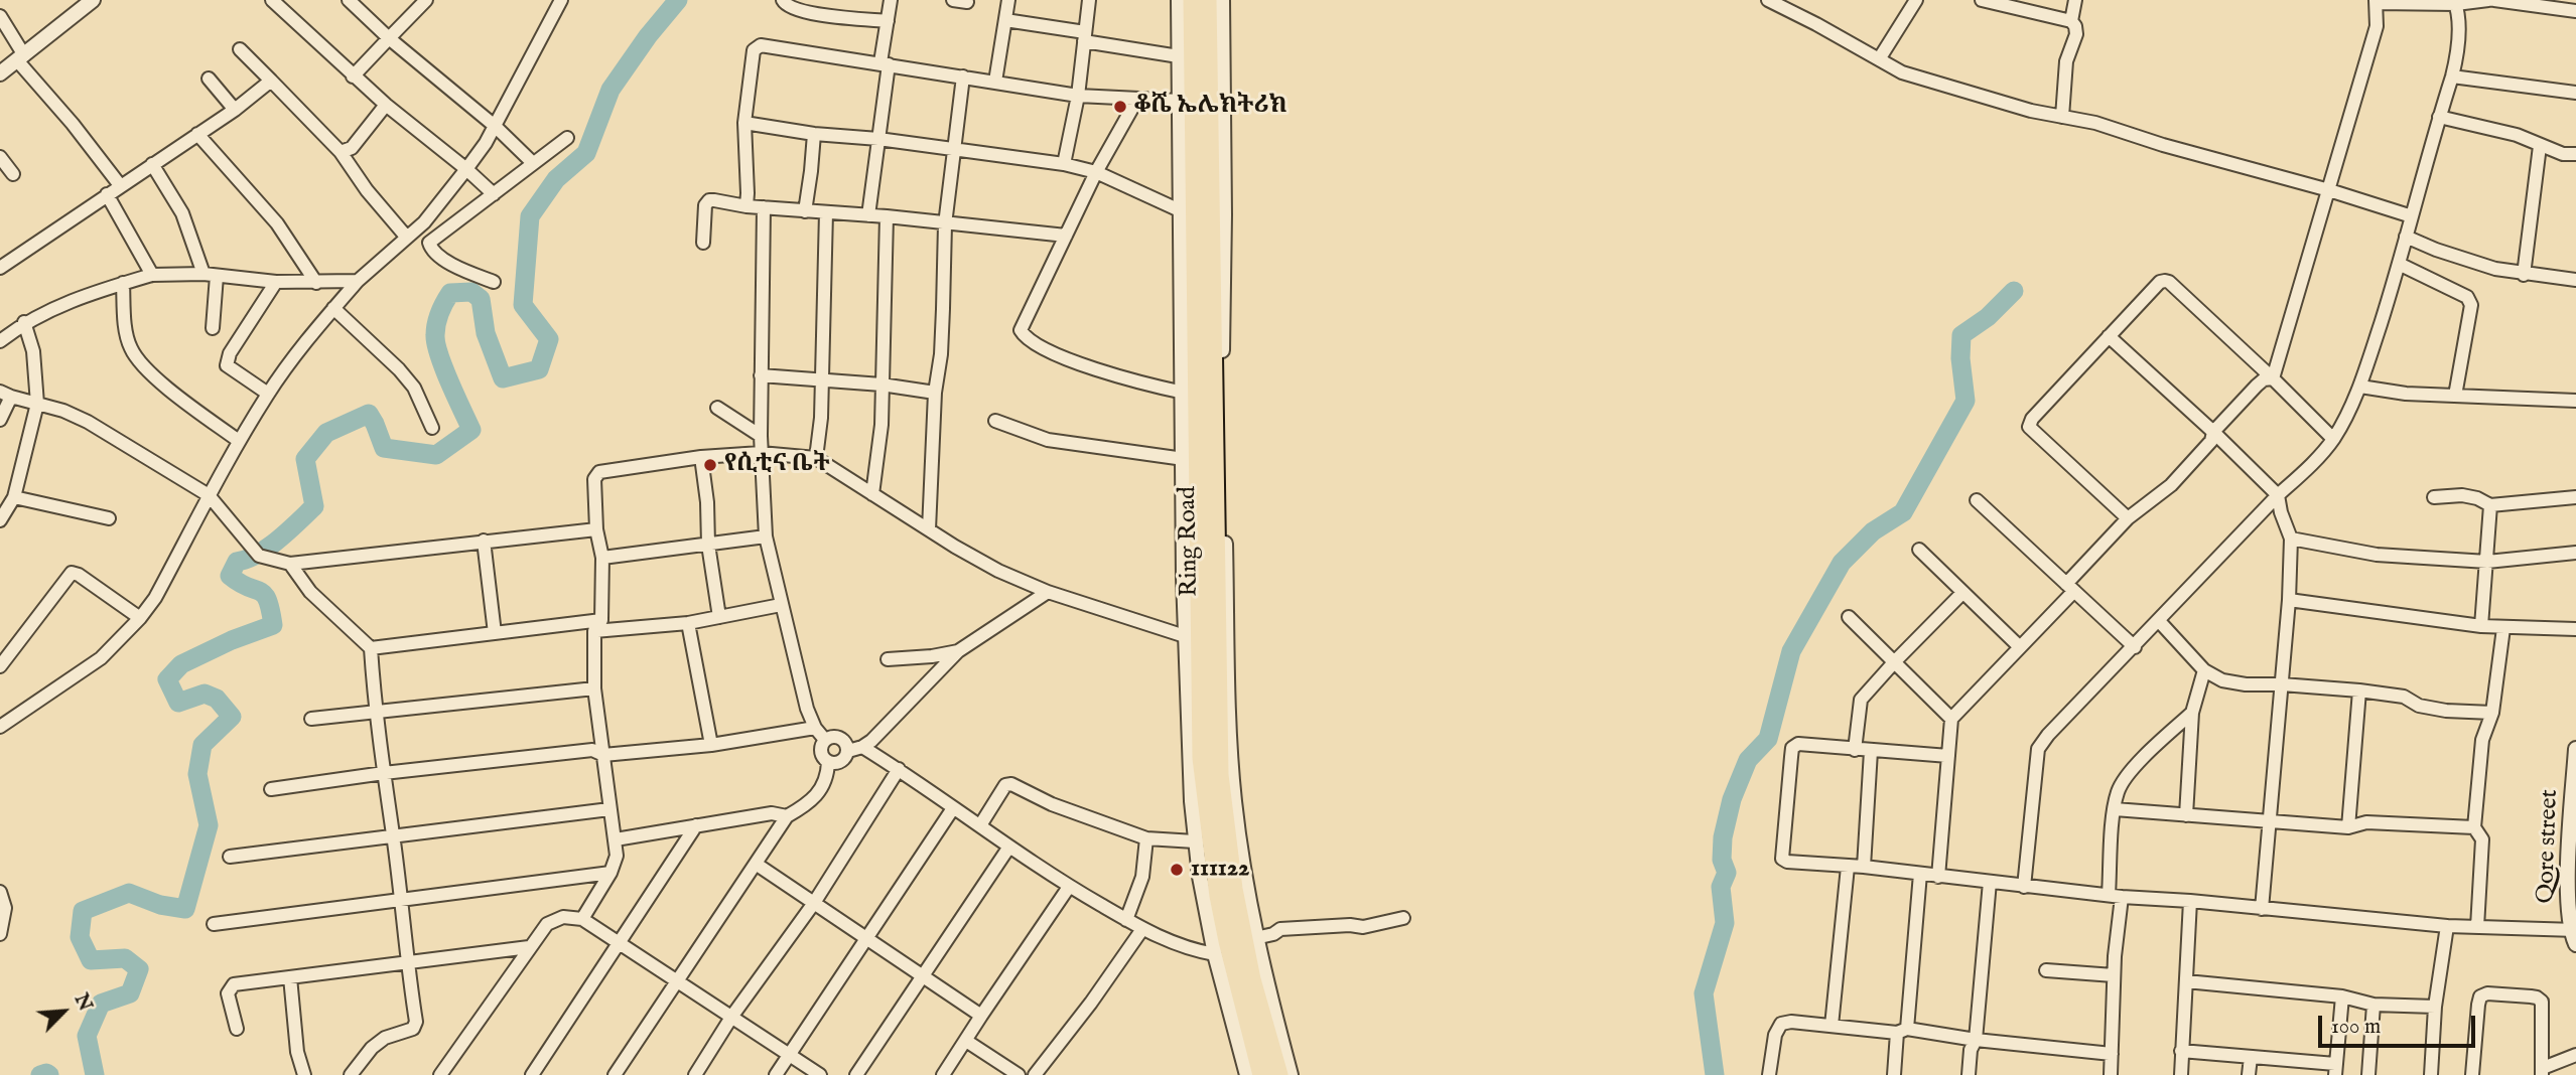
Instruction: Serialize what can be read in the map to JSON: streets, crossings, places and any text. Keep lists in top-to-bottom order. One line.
{"streets":{"highway":["Ring Road"],"street":["Qore street"]},"places":["ቆሼ ኤሌክትሪክ","የሲቲና ቤት","111122"],"scale_bar":"100 m","north":"top right"}
